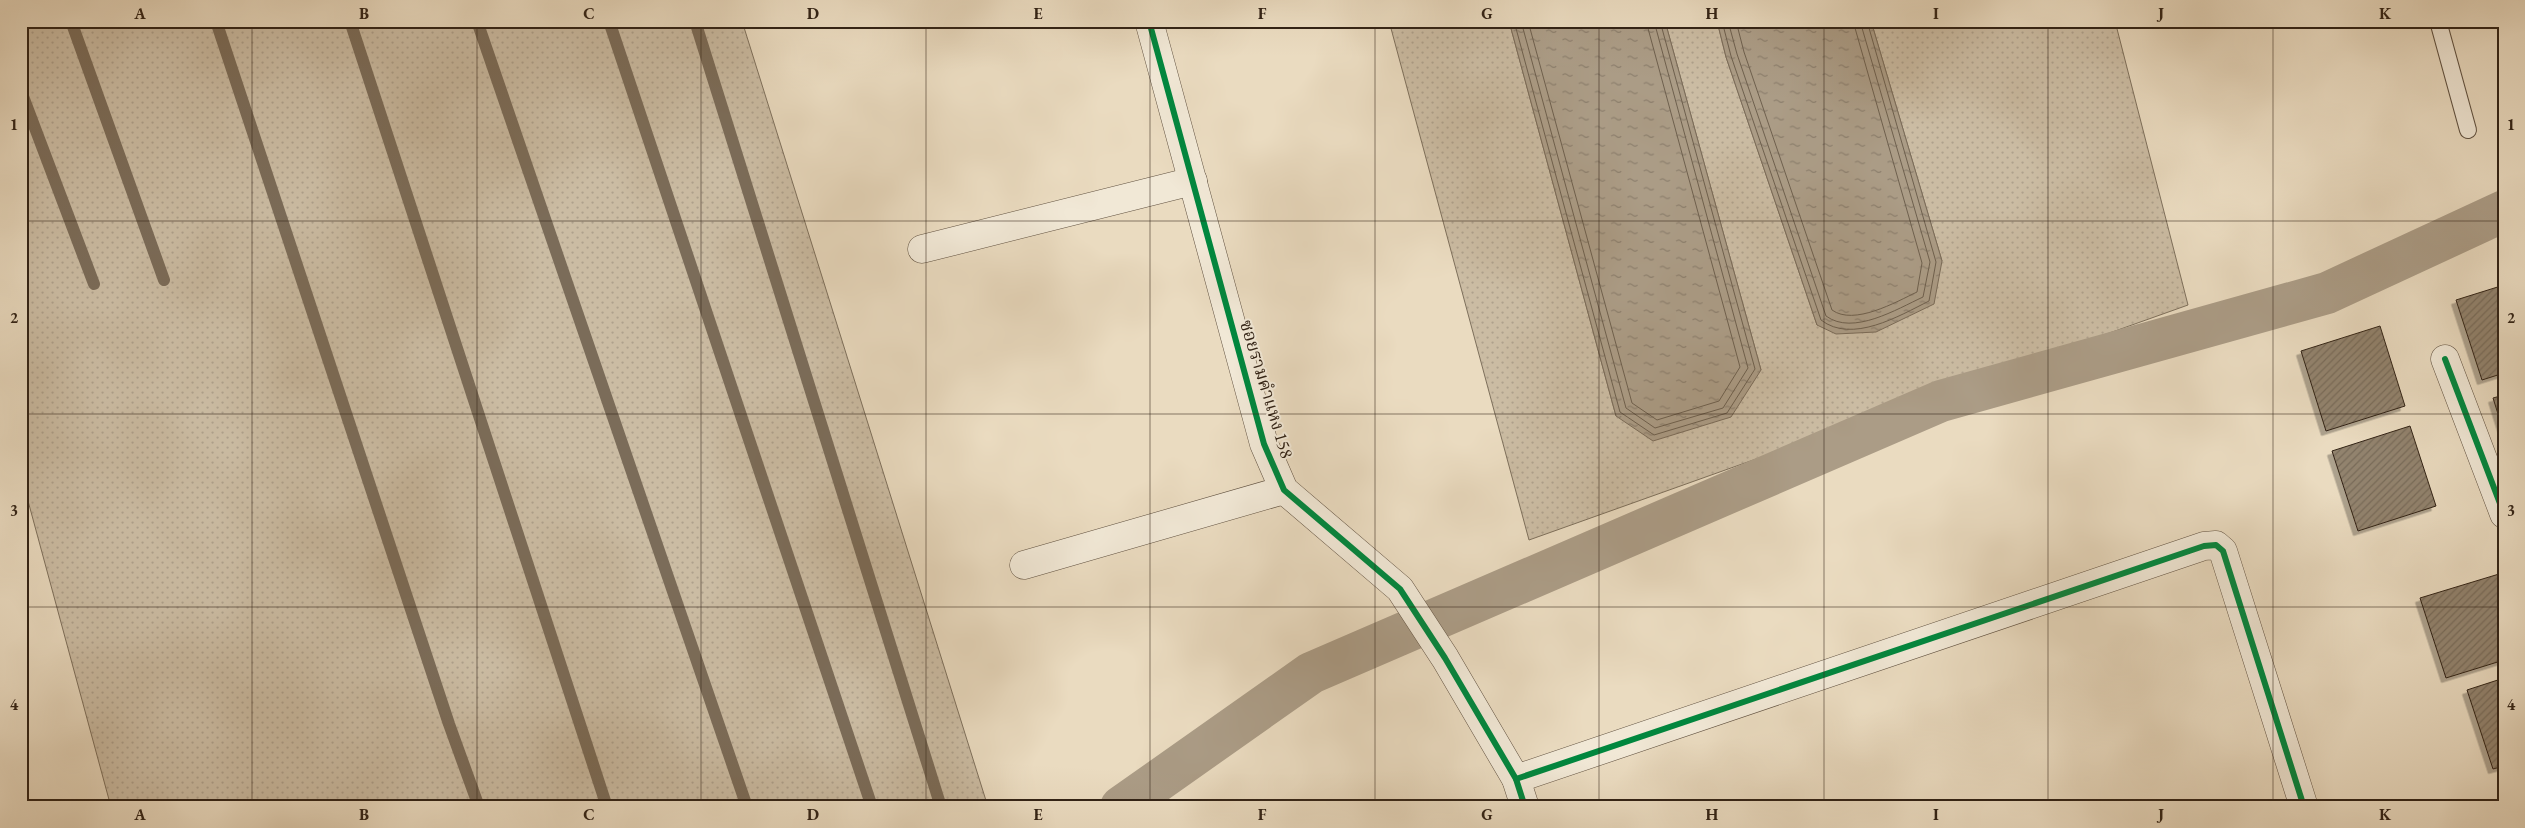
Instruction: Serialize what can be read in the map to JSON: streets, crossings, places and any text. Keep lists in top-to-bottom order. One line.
{"streets":{"street":["ซอยรามคำแหง 158"]},"grid":{"columns":["A","B","C","D","E","F","G","H","I","J","K"],"rows":["1","2","3","4"]}}
